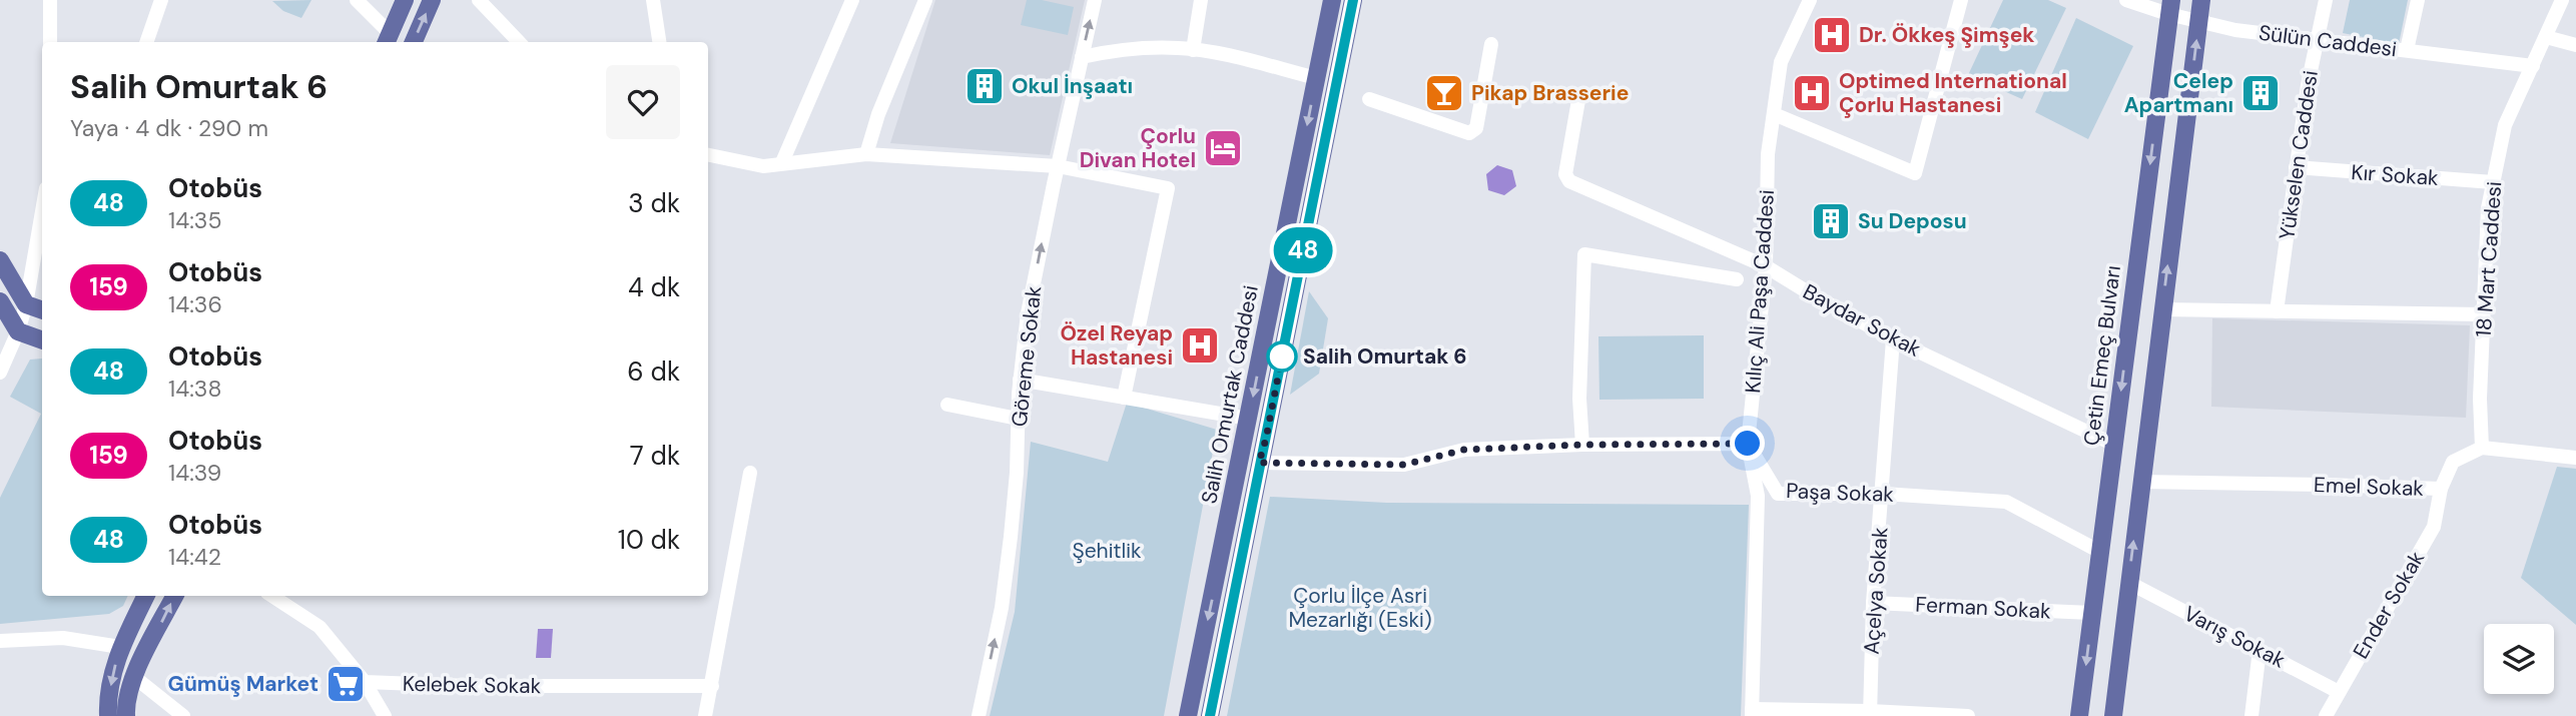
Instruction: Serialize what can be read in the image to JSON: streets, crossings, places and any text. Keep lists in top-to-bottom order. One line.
{"streets":{"main road":["Çetin Emeç Bulvarı","Salih Omurtak Caddesi"],"street":["Sülün Caddesi","Yükselen Caddesi","Kır Sokak","18 Mart Caddesi","Kılıç Ali Paşa Caddesi","Baydar Sokak","Göreme Sokak","Emel Sokak","Paşa Sokak","Açelya Sokak","Ender Sokak","Ferman Sokak","Varış Sokak","Kelebek Sokak"]},"crossings":[["Sülün Caddesi","Yükselen Caddesi"],["Sülün Caddesi","18 Mart Caddesi"],["Sülün Caddesi","Çetin Emeç Bulvarı"],["Yükselen Caddesi","Kır Sokak"],["Kır Sokak","18 Mart Caddesi"],["18 Mart Caddesi","Emel Sokak"],["Kılıç Ali Paşa Caddesi","Baydar Sokak"],["Kılıç Ali Paşa Caddesi","Paşa Sokak"],["Baydar Sokak","Çetin Emeç Bulvarı"],["Baydar Sokak","Açelya Sokak"],["Çetin Emeç Bulvarı","Paşa Sokak"],["Çetin Emeç Bulvarı","Ferman Sokak"],["Emel Sokak","Ender Sokak"],["Paşa Sokak","Açelya Sokak"],["Açelya Sokak","Ferman Sokak"],["Ender Sokak","Varış Sokak"]],"one_way":["Göreme Sokak"],"parks":["Şehitlik","Çorlu İlçe Asri Mezarlığı (Eski)"],"places":{"hospital":["Dr. Ökkeş Şimşek","Optimed International Çorlu Hastanesi","Özel Reyap Hastanesi"],"building":["Okul İnşaatı","Celep Apartmanı","Su Deposu"],"bar":["Pikap Brasserie"],"hotel":["Çorlu Divan Hotel"],"other":["Salih Omurtak 6"],"supermarket":["Gümüş Market"]},"lines":["bus line 48"],"page":{"on_map":"48","heading":["Salih Omurtak 6","Yaya · 4 dk · 290 m"],"list":[{"mark":"48","name":"Otobüs","note":"14:35","value":"3 dk"},{"mark":"159","name":"Otobüs","note":"14:36","value":"4 dk"},{"mark":"48","name":"Otobüs","note":"14:38","value":"6 dk"},{"mark":"159","name":"Otobüs","note":"14:39","value":"7 dk"},{"mark":"48","name":"Otobüs","note":"14:42","value":"10 dk"}]}}
